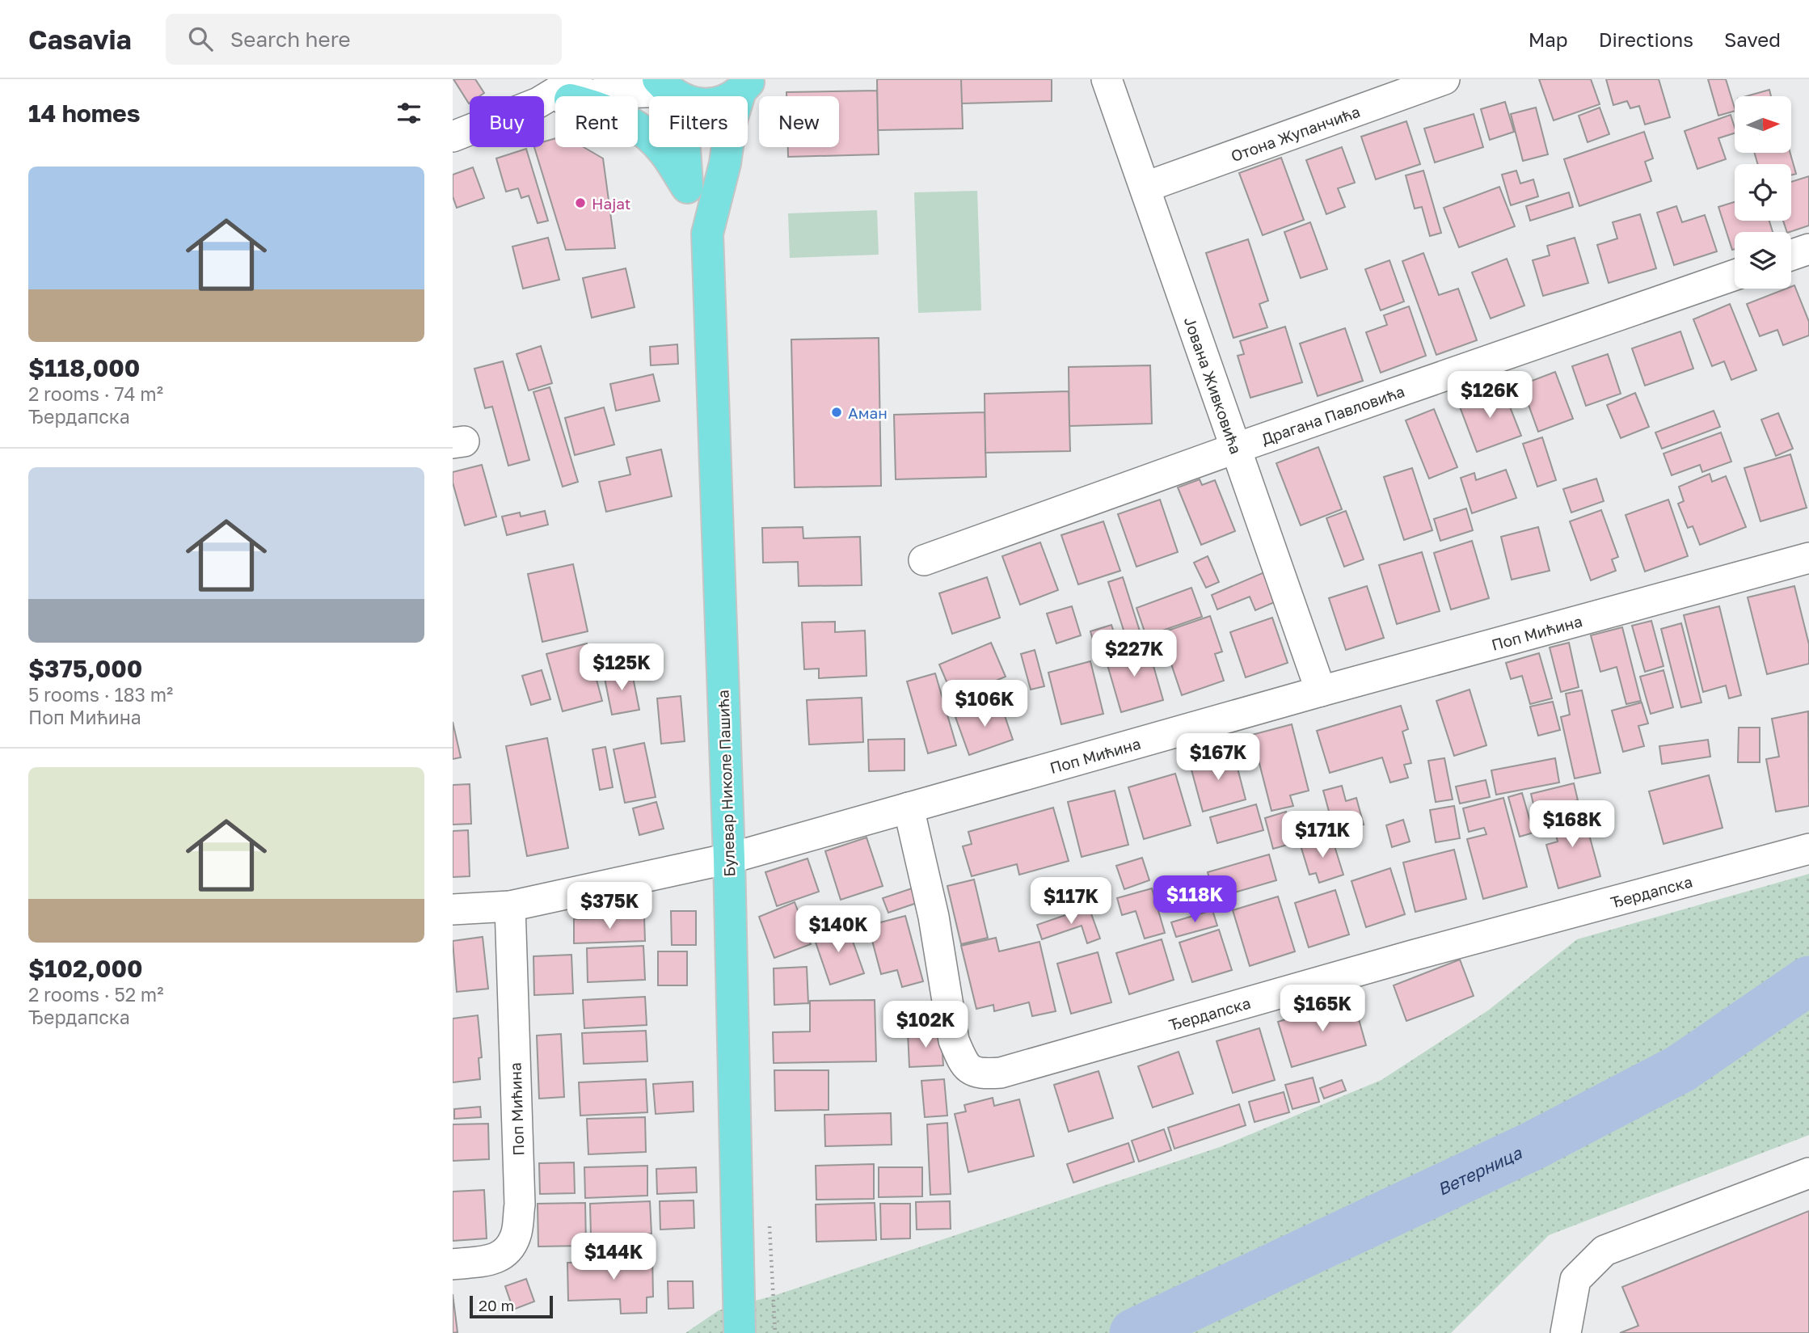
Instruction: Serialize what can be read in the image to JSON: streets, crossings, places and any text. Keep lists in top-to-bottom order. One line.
{"streets":{"main road":["Булевар Николе Пашића"],"street":["Отона Жупанчића","Јована Живковића","Драгана Павловића","Поп Мићина","Ђердапска"]},"crossings":[["Отона Жупанчића","Јована Живковића"],["Јована Живковића","Драгана Павловића"],["Јована Живковића","Поп Мићина"],["Поп Мићина","Булевар Николе Пашића"],["Поп Мићина","Ђердапска"]],"water":["Ветерница"],"places":["Hajat","Аман"],"scale_bar":"20 m","north":"right","page":{"header":"Casavia","search":"Search here","nav":["Map","Directions","Saved"],"heading":"14 homes","chip":["Buy","Rent","Filters","New"],"list":[{"name":"$118,000","note":"2 rooms · 74 m² · Ђердапска"},{"name":"$375,000","note":"5 rooms · 183 m² · Поп Мићина"},{"name":"$102,000","note":"2 rooms · 52 m² · Ђердапска"}],"price":["$126K","$227K","$125K","$106K","$167K","$168K","$171K","$118K","$117K","$375K","$140K","$165K","$102K","$144K"],"scale":"20 m"}}
